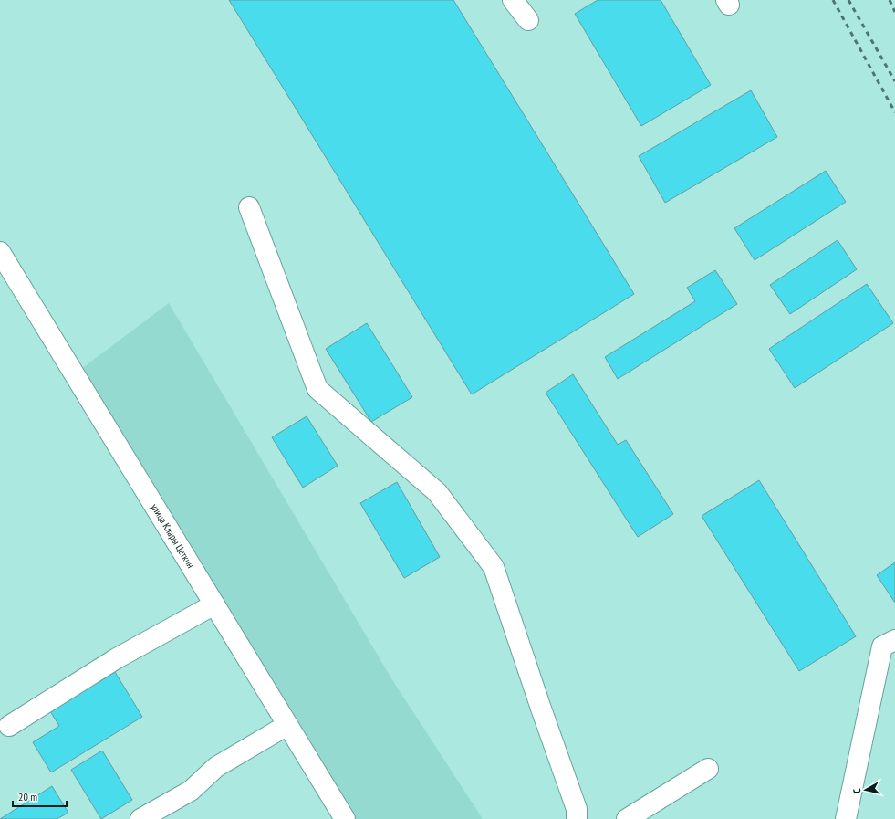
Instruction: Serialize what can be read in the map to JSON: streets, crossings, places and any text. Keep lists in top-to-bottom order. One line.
{"streets":{"street":["улица Клары Цеткин"]},"scale_bar":"20 m","north":"left"}
